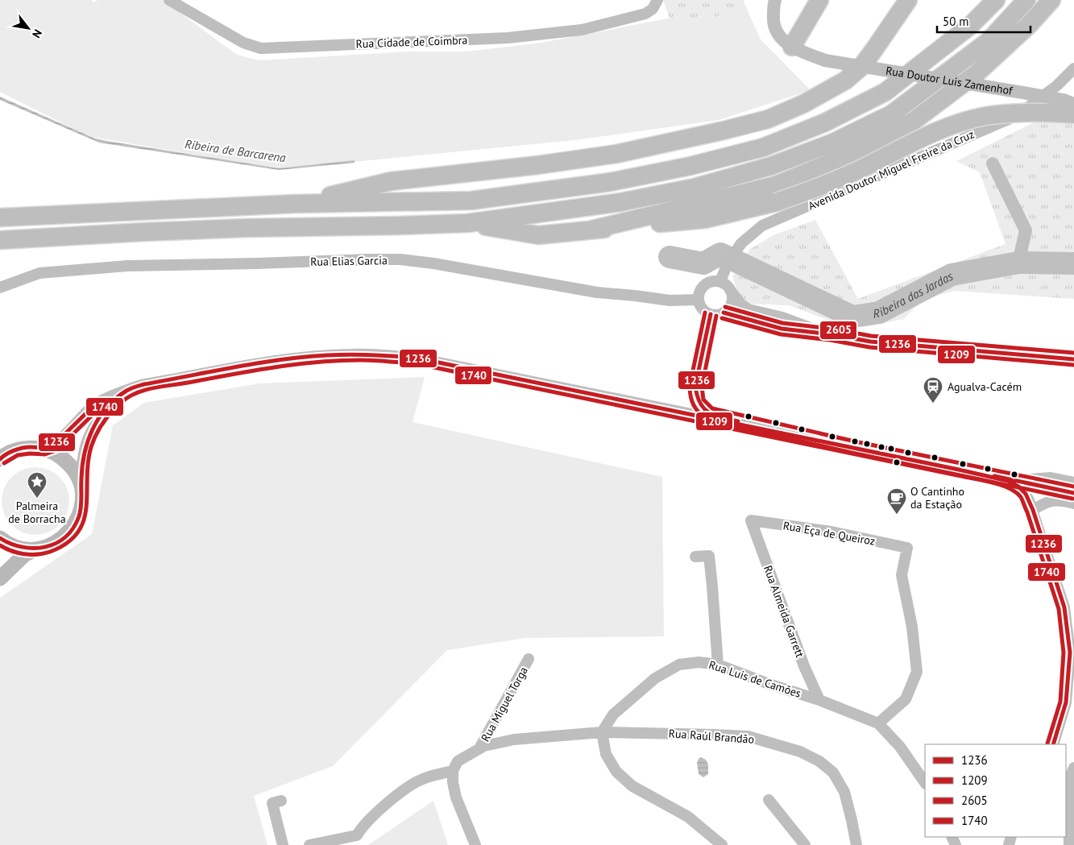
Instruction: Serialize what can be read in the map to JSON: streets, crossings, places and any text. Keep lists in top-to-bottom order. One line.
{"streets":{"street":["Rua Cidade de Coimbra","Rua Doutor Luis Zamenhof","Avenida Doutor Miguel Freire da Cruz","Rua Elias Garcia","Rua Eça de Queiroz","Rua Almeida Garrett","Rua Luis de Camões","Rua Miguel Torga","Rua Raúl Brandão"]},"crossings":[["Avenida Doutor Miguel Freire da Cruz","Rua Elias Garcia"],["Rua Eça de Queiroz","Rua Almeida Garrett"],["Rua Eça de Queiroz","Rua Luis de Camões"],["Rua Almeida Garrett","Rua Luis de Camões"],["Rua Luis de Camões","Rua Raúl Brandão"],["Rua Miguel Torga","Rua Raúl Brandão"]],"water":["Ribeira de Barcarena","Ribeira das Jardas"],"places":{"station":["Agualva-Cacém"],"place":["Palmeira de Borracha"],"cafe":["O Cantinho da Estação"]},"lines":["transit line 2605","transit line 1236","transit line 1209","transit line 1740"],"legend":["1236","1209","2605","1740"],"scale_bar":"50 m","north":"bottom right"}
